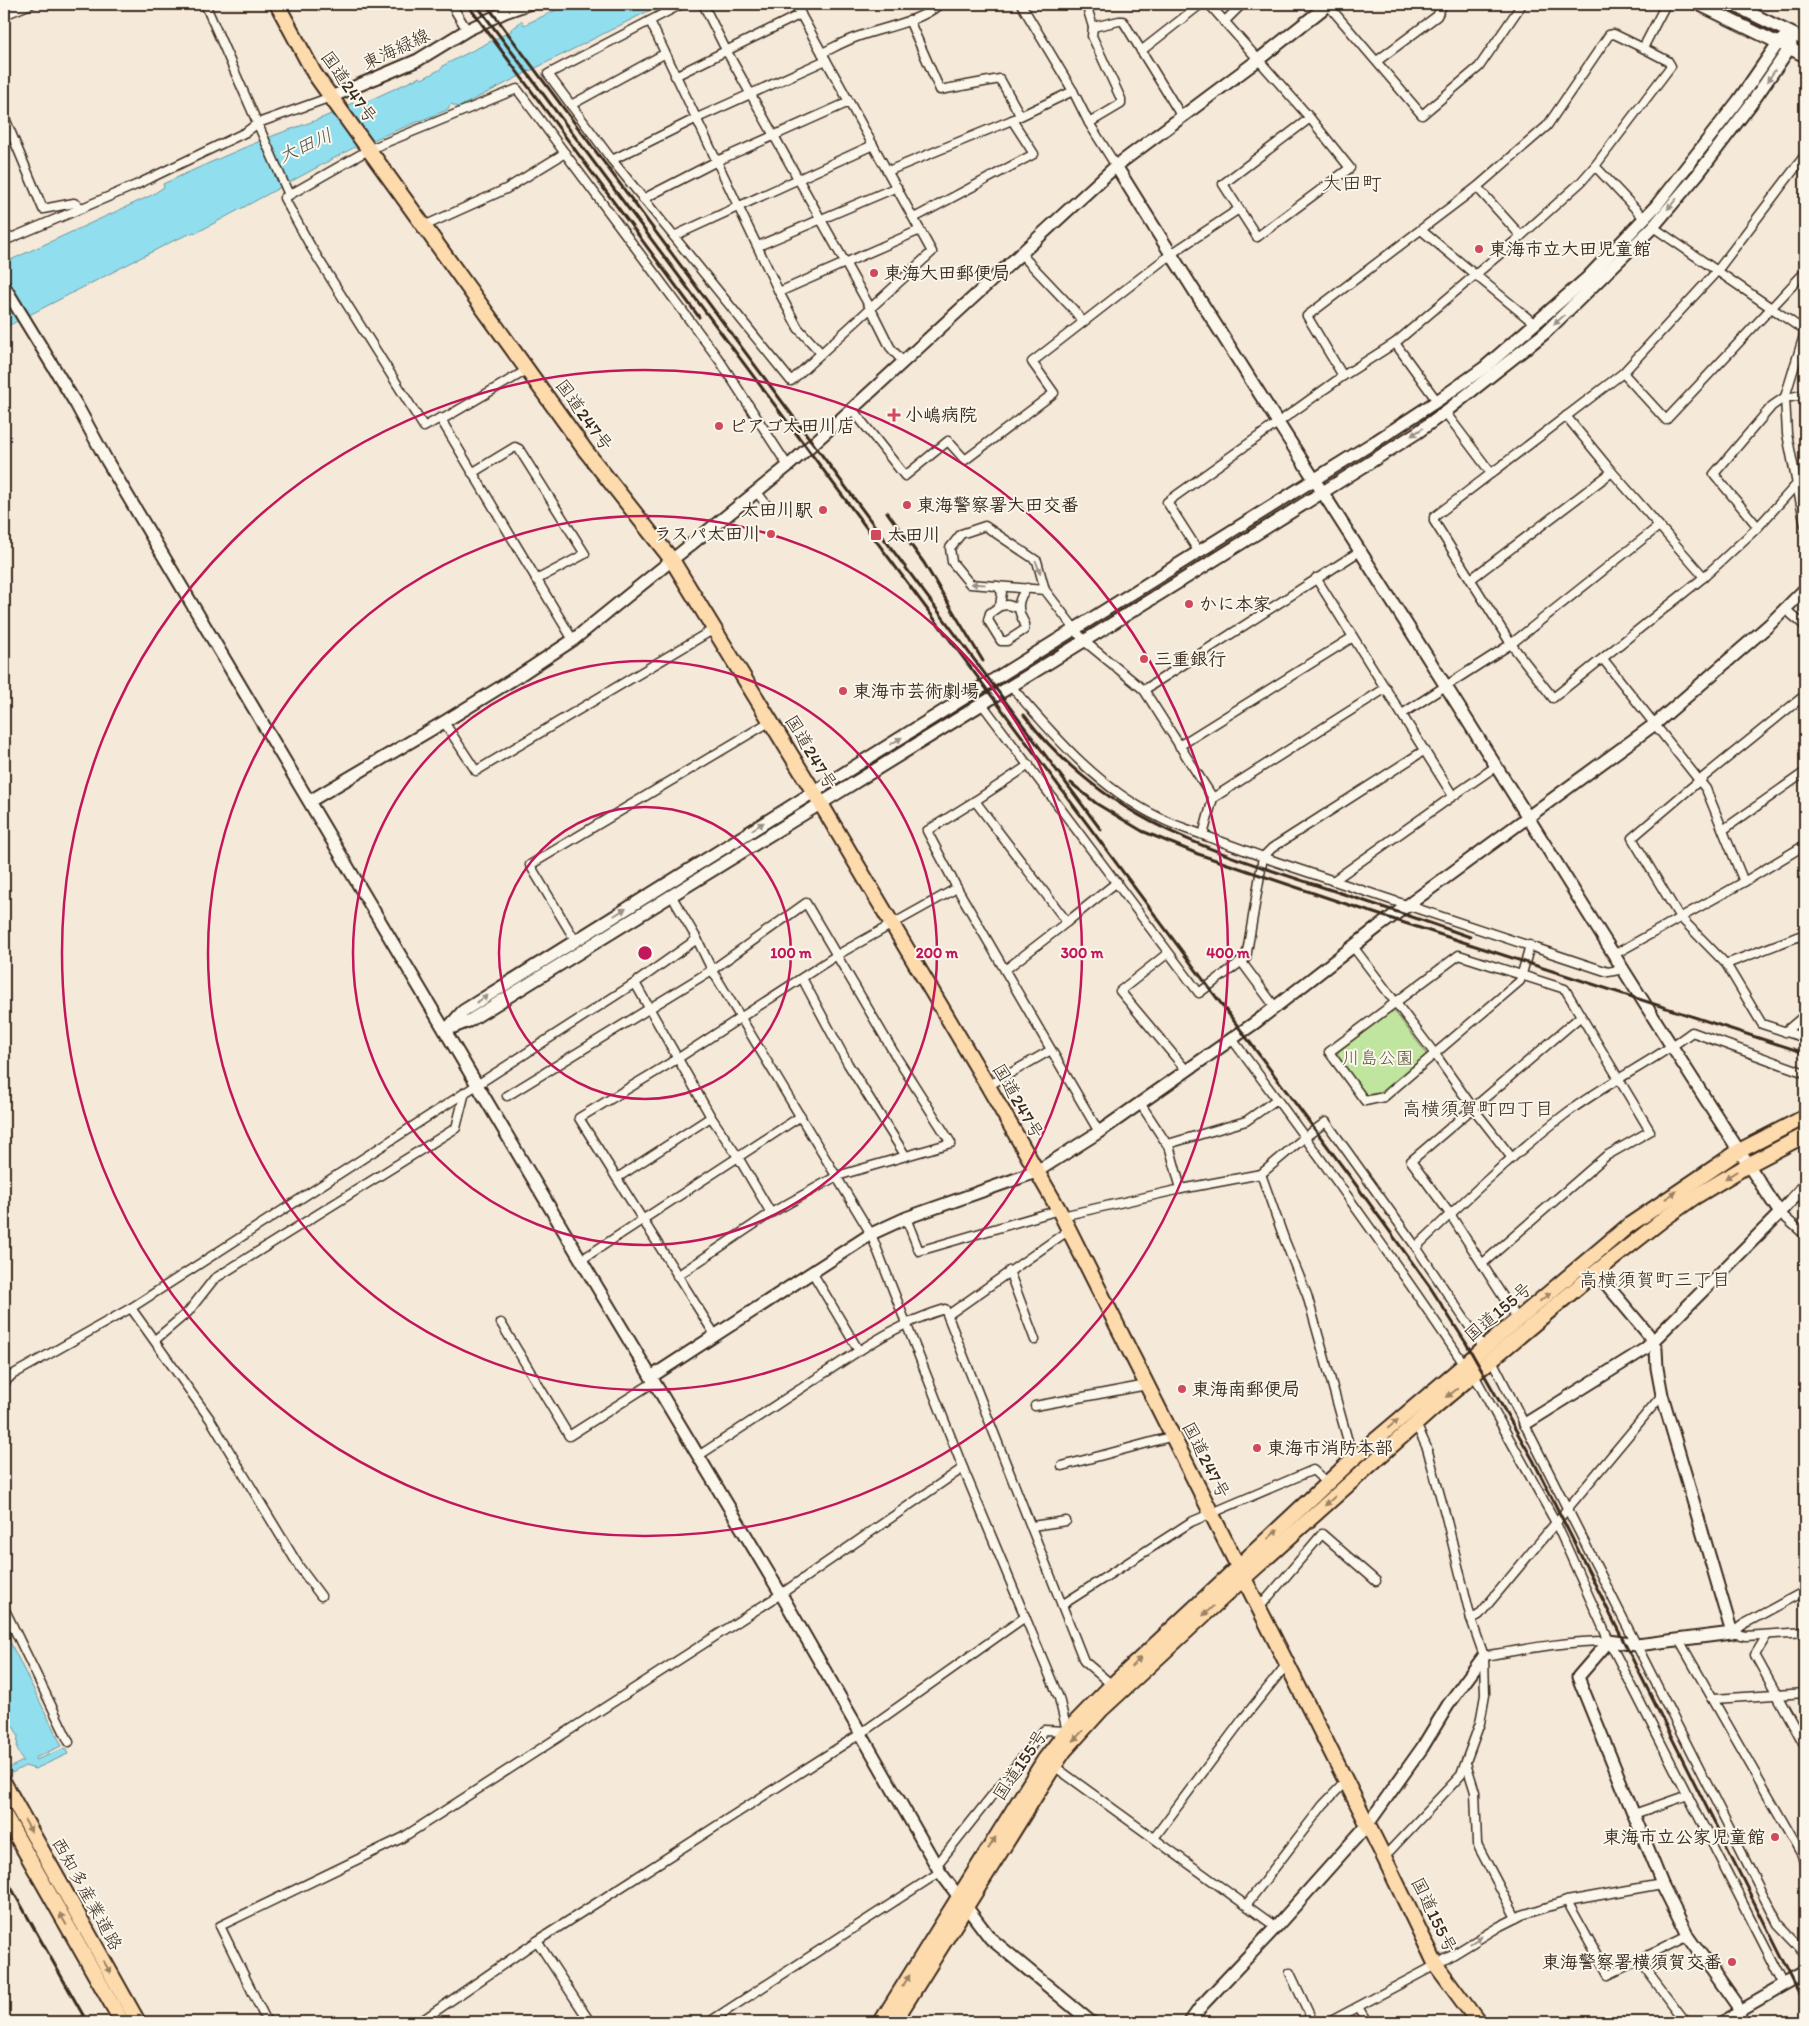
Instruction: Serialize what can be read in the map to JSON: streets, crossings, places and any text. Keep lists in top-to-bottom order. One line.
{"streets":{"highway":["国道247号","国道155号","西知多産業道路"],"street":["東海緑線"]},"crossings":[["東海緑線","国道247号"],["国道247号","国道155号"]],"districts":["大田町","高横須賀町四丁目","高横須賀町三丁目"],"water":["大田川"],"parks":["川島公園"],"places":{"other":["東海市立大田児童館","東海大田郵便局","ピアゴ太田川店","東海警察署大田交番","太田川駅","ラスパ太田川","かに本家","三重銀行","東海市芸術劇場","東海南郵便局","東海市消防本部","東海市立公家児童館","東海警察署横須賀交番"],"health":["小嶋病院"],"transit":["太田川"]},"rings":["100 m","200 m","300 m","400 m"]}
